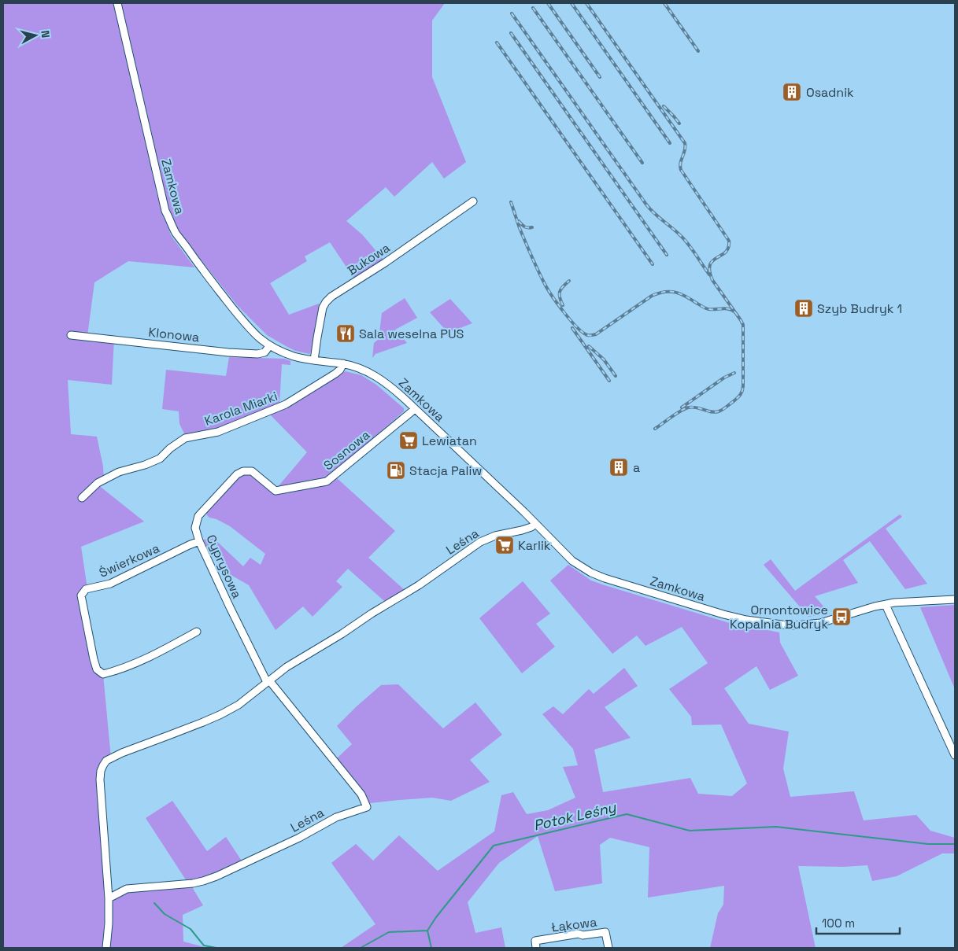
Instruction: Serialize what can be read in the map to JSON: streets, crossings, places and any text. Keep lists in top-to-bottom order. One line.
{"streets":{"street":["Zamkowa","Bukowa","Klonowa","Karola Miarki","Sosnowa","Leśna","Świerkowa","Cyprysowa","Łąkowa"]},"crossings":[["Zamkowa","Bukowa"],["Zamkowa","Klonowa"],["Zamkowa","Karola Miarki"],["Zamkowa","Sosnowa"],["Zamkowa","Leśna"],["Sosnowa","Cyprysowa"],["Leśna","Cyprysowa"],["Świerkowa","Cyprysowa"]],"water":["Potok Leśny"],"places":{"building":["Osadnik","Szyb Budryk 1","a"],"restaurant":["Sala weselna PUS"],"supermarket":["Lewiatan","Karlik"],"fuel station":["Stacja Paliw"],"bus stop":["Ornontowice Kopalnia Budryk"]},"scale_bar":"100 m","north":"right"}
